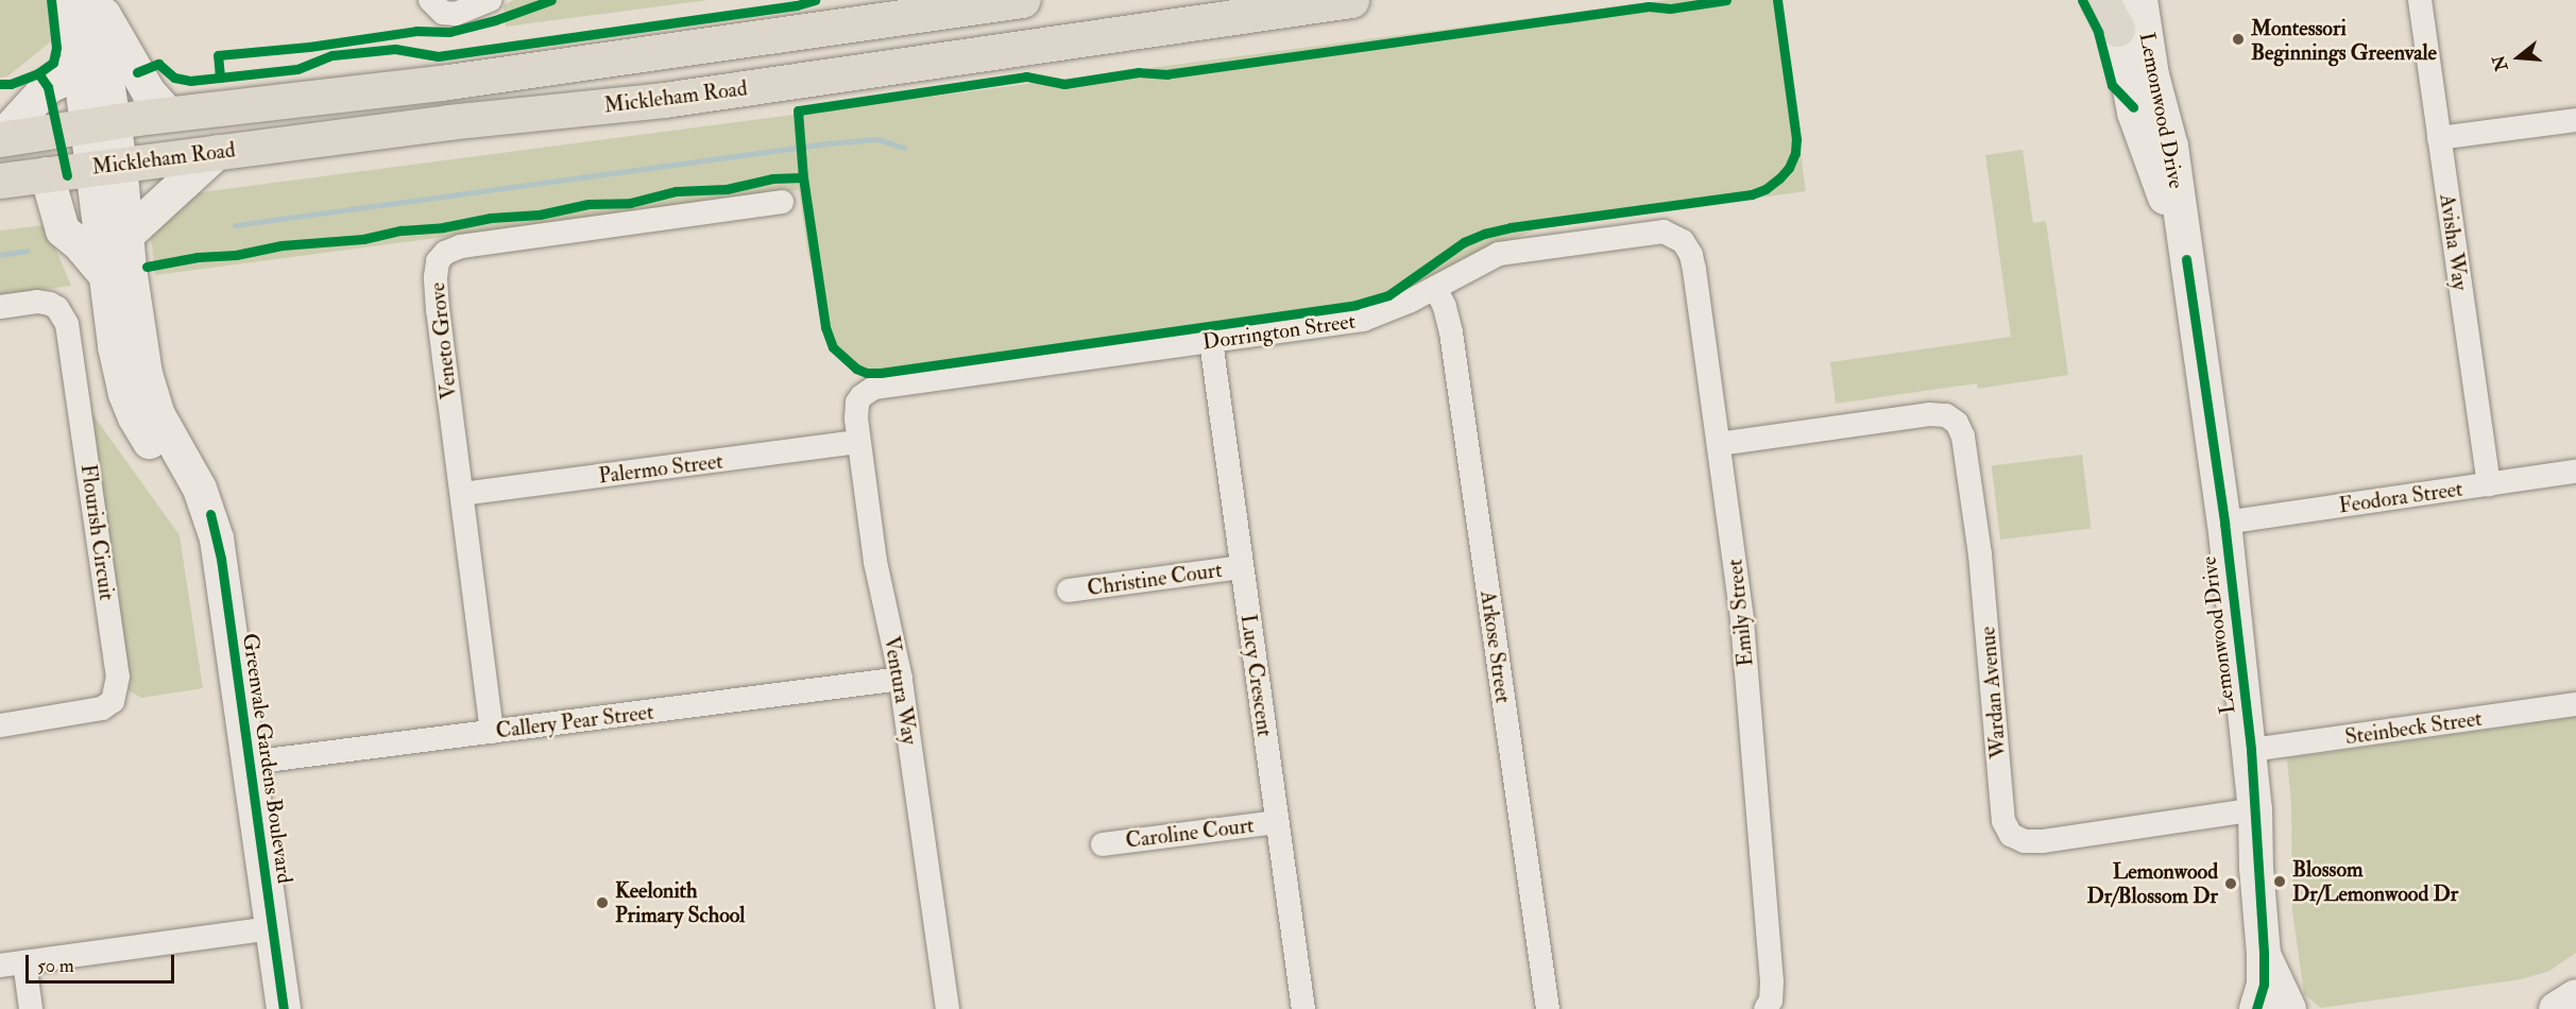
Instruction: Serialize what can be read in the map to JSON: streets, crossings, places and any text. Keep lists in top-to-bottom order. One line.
{"streets":{"main road":["Mickleham Road"],"street":["Lemonwood Drive","Avisha Way","Dorrington Street","Veneto Grove","Palermo Street","Feodora Street","Flourish Circuit","Christine Court","Emily Street","Arkose Street","Lucy Crescent","Ventura Way","Wardan Avenue","Callery Pear Street","Steinbeck Street","Greenvale Gardens Boulevard","Caroline Court"]},"crossings":[["Mickleham Road","Greenvale Gardens Boulevard"],["Lemonwood Drive","Feodora Street"],["Lemonwood Drive","Wardan Avenue"],["Lemonwood Drive","Steinbeck Street"],["Avisha Way","Feodora Street"],["Dorrington Street","Emily Street"],["Dorrington Street","Arkose Street"],["Dorrington Street","Lucy Crescent"],["Dorrington Street","Ventura Way"],["Veneto Grove","Palermo Street"],["Veneto Grove","Callery Pear Street"],["Palermo Street","Ventura Way"],["Christine Court","Lucy Crescent"],["Emily Street","Wardan Avenue"],["Lucy Crescent","Caroline Court"],["Ventura Way","Callery Pear Street"],["Callery Pear Street","Greenvale Gardens Boulevard"]],"places":["Montessori Beginnings Greenvale","Blossom Dr/Lemonwood Dr","Lemonwood Dr/Blossom Dr","Keelonith Primary School"],"scale_bar":"50 m","north":"left"}
